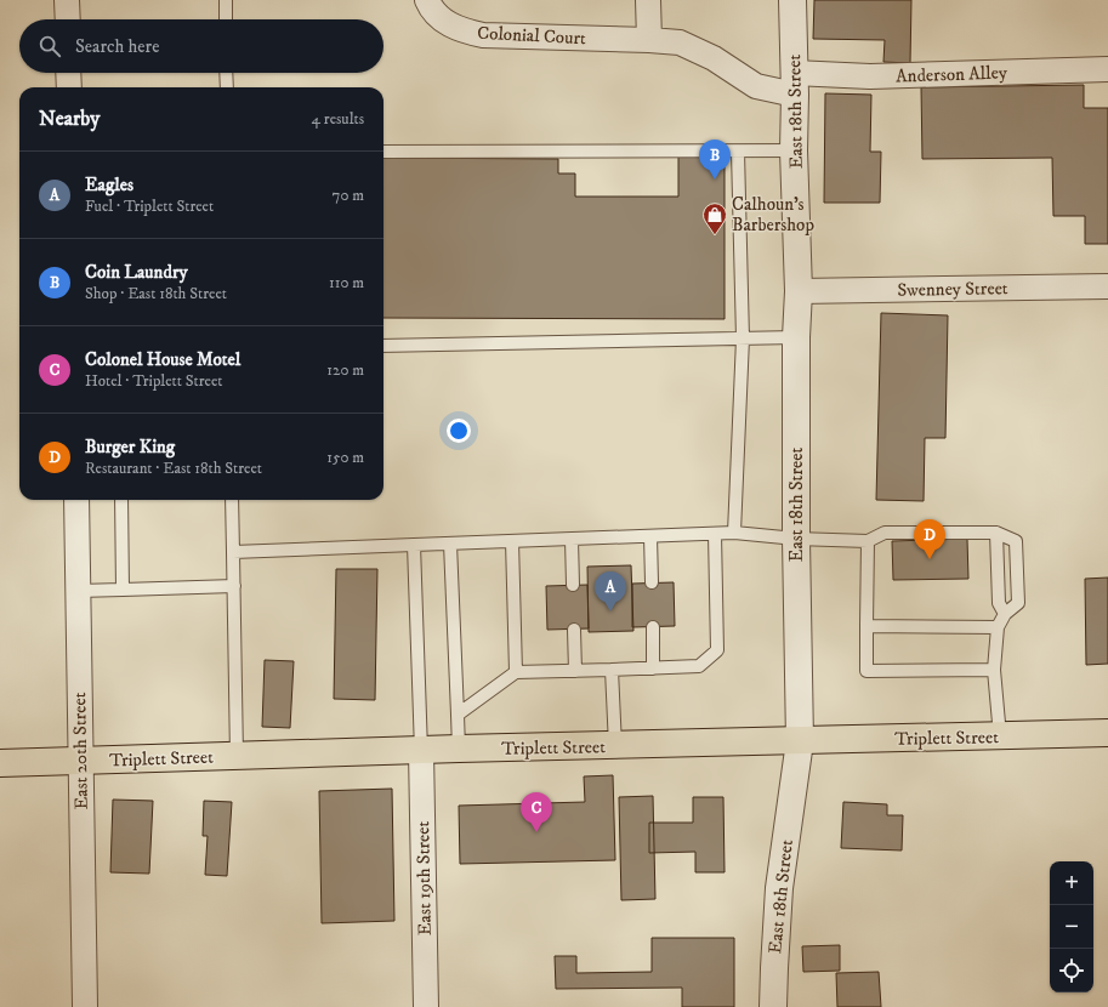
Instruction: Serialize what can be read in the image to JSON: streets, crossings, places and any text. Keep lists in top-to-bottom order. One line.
{"streets":{"main road":["Triplett Street"],"street":["Colonial Court","Anderson Alley","East 18th Street","Swenney Street","East 20th Street","East 19th Street"]},"crossings":[["Colonial Court","Anderson Alley"],["Colonial Court","East 18th Street"],["Anderson Alley","East 18th Street"],["East 18th Street","Swenney Street"],["East 18th Street","Triplett Street"],["Triplett Street","East 20th Street"],["Triplett Street","East 19th Street"]],"places":{"shop":["Calhoun's Barbershop"]},"page":{"search":"Search here","heading":["Nearby","4 results"],"pins":["B","D","A","C"],"list":[{"mark":"A","name":"Eagles","note":"Fuel · Triplett Street","value":"70 m"},{"mark":"B","name":"Coin Laundry","note":"Shop · East 18th Street","value":"110 m"},{"mark":"C","name":"Colonel House Motel","note":"Hotel · Triplett Street","value":"120 m"},{"mark":"D","name":"Burger King","note":"Restaurant · East 18th Street","value":"150 m"}],"map_buttons":["+","−"]}}
